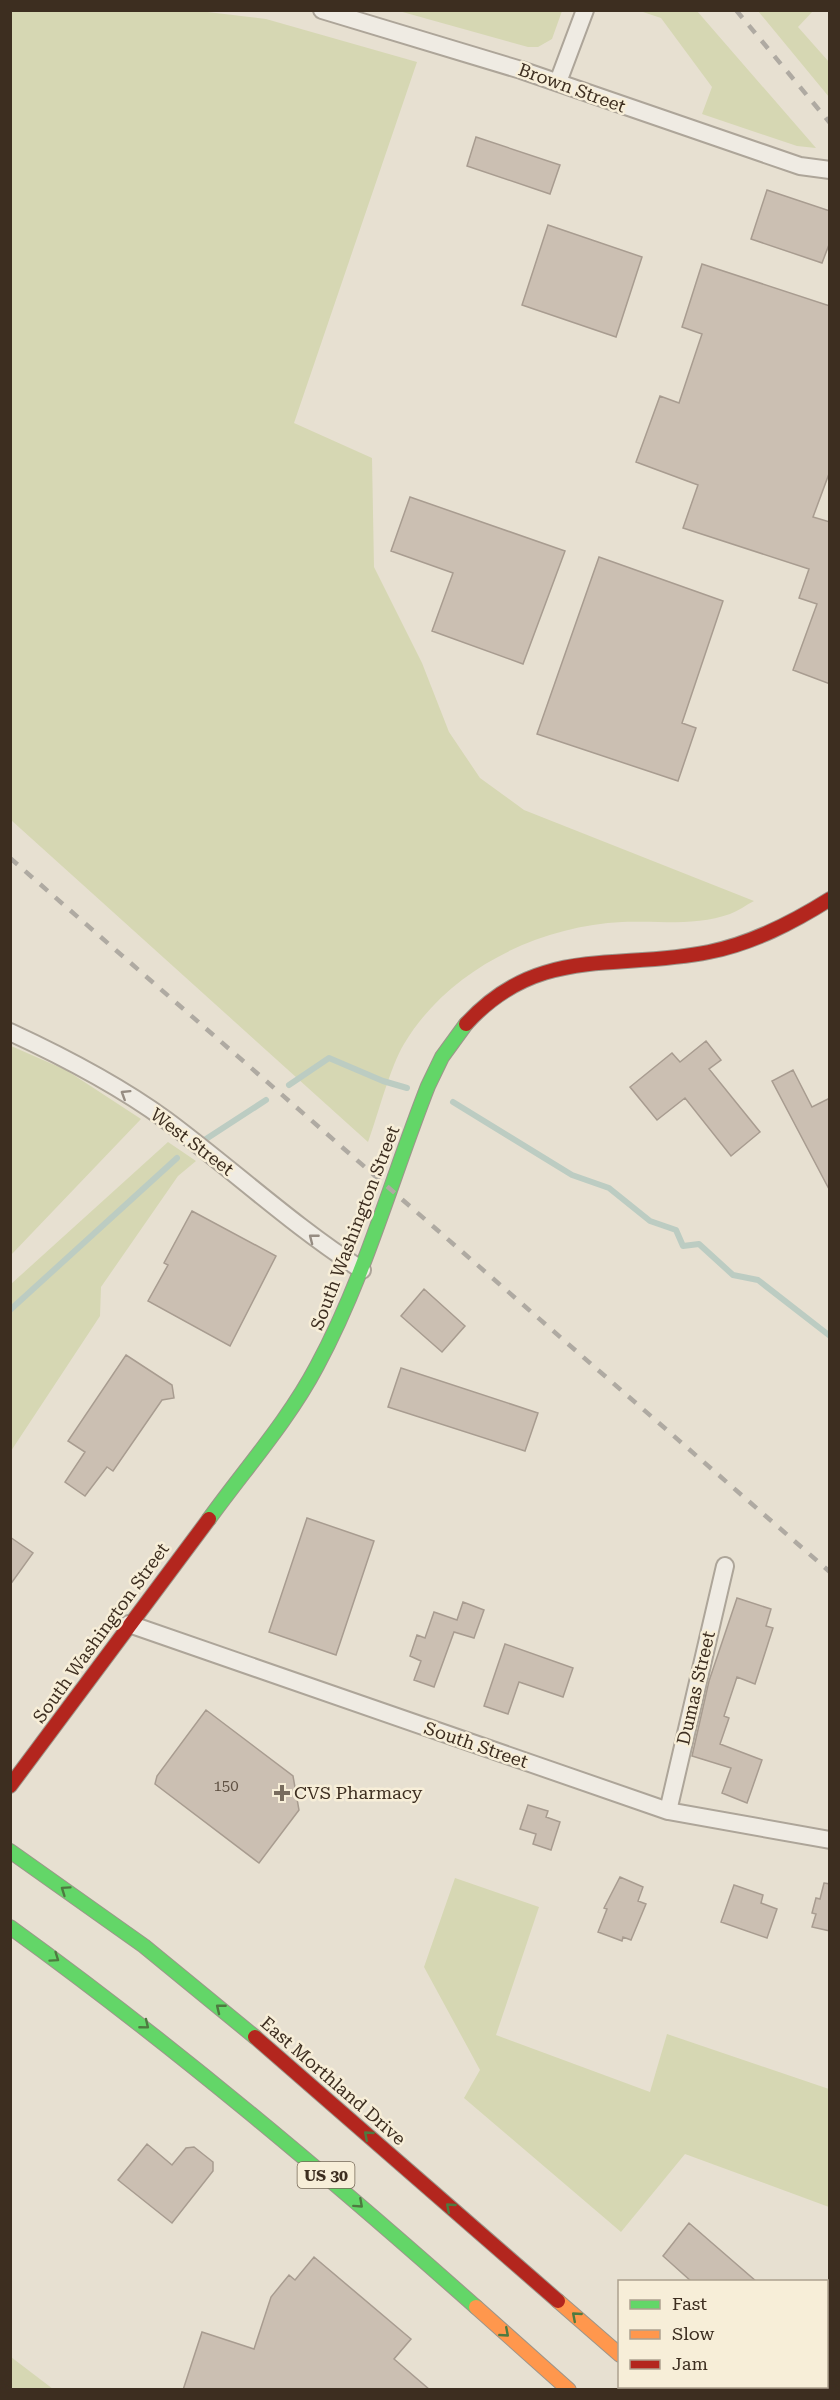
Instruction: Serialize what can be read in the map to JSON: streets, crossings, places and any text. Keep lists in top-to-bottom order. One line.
{"streets":{"main road":["South Washington Street","East Morthland Drive","US 30"],"street":["Brown Street","West Street","Dumas Street","South Street"]},"crossings":[["West Street","South Washington Street"],["South Washington Street","South Street"],["Dumas Street","South Street"]],"one_way":["West Street"],"places":{"health":["CVS Pharmacy"]},"house_numbers":["150"],"legend":["Fast","Slow","Jam"]}
